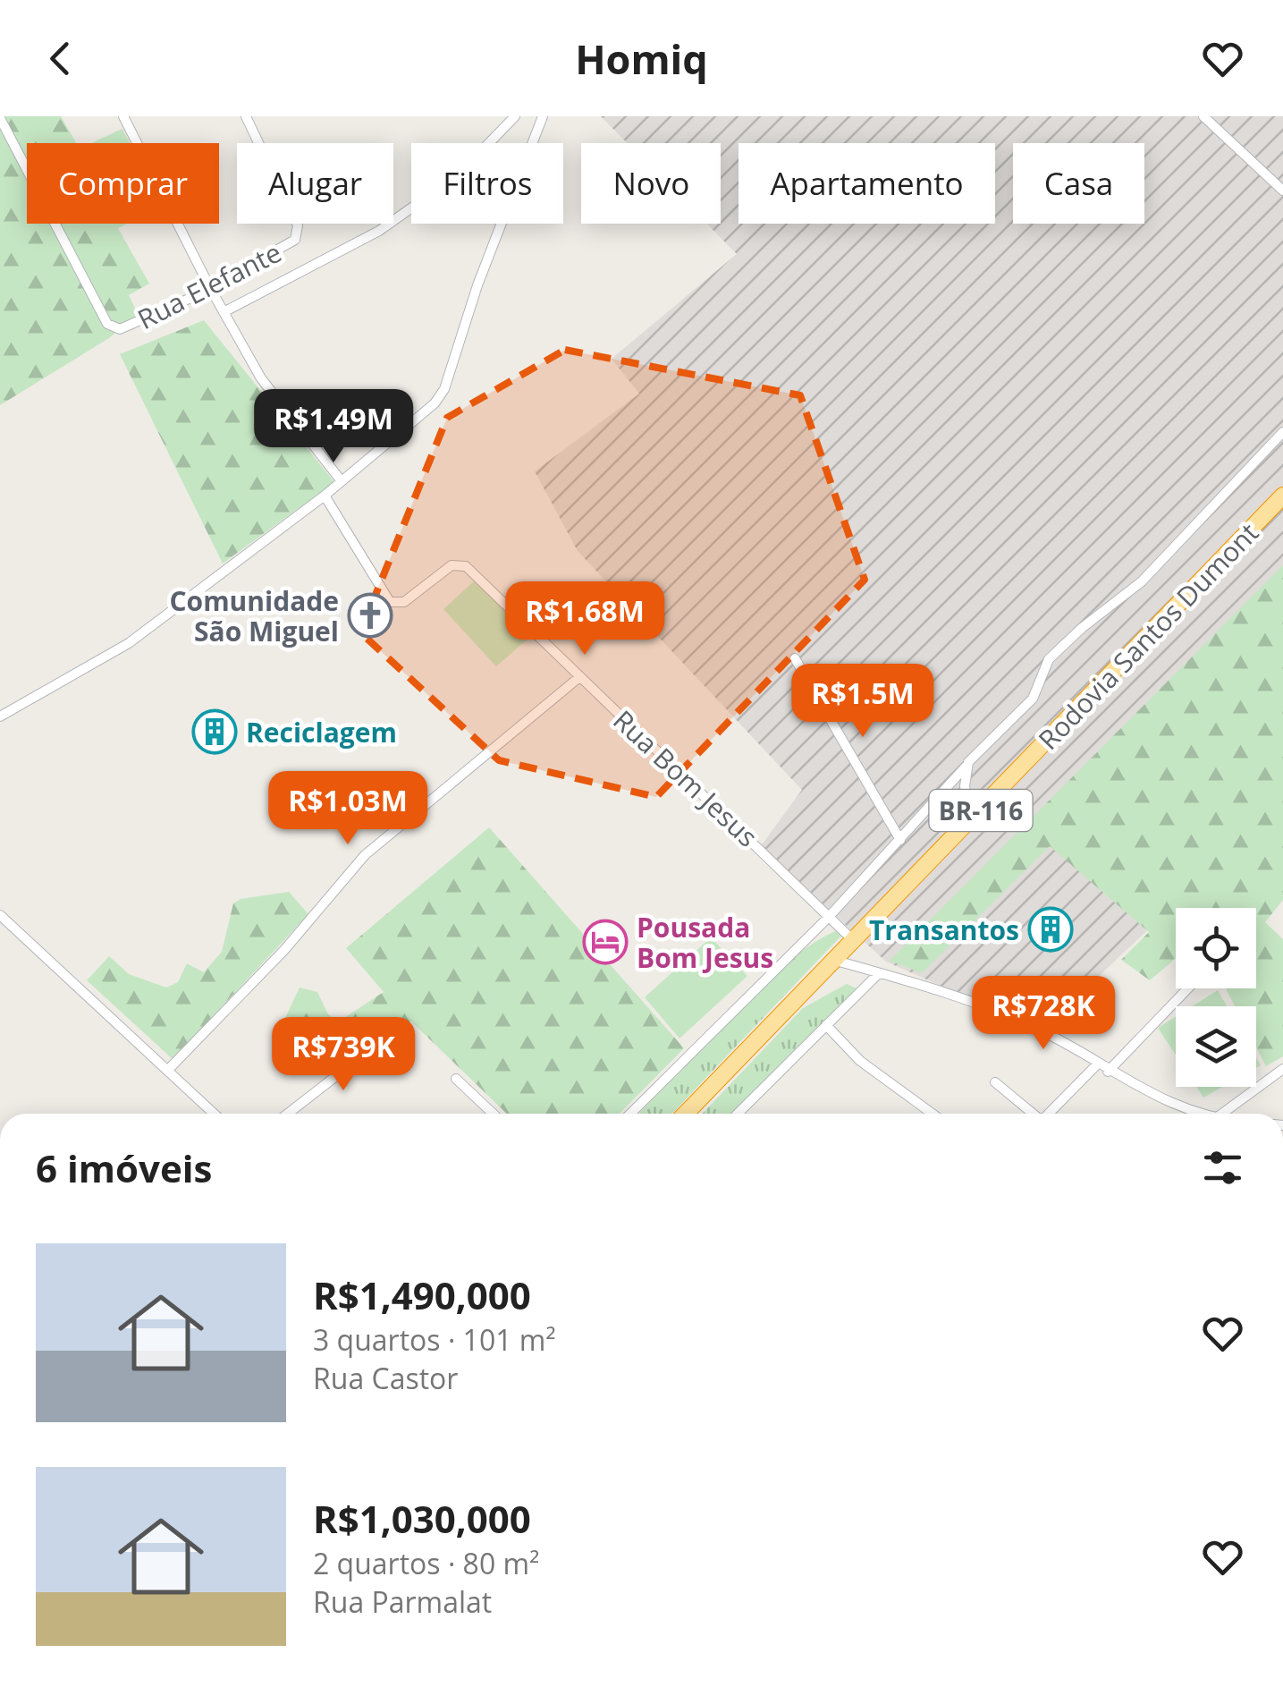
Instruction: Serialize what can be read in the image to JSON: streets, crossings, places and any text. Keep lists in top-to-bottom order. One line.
{"streets":{"highway":["Rodovia Santos Dumont","BR-116"],"street":["Rua Elefante","Rua Bom Jesus"]},"crossings":[["Rodovia Santos Dumont","Rua Bom Jesus"]],"places":{"church":["Comunidade São Miguel"],"building":["Reciclagem","Transantos"],"hotel":["Pousada Bom Jesus"]},"page":{"header":"Homiq","chip":["Comprar","Alugar","Filtros","Novo","Apartamento","Casa"],"price":["R$1.49M","R$1.68M","R$1.5M","R$1.03M","R$728K","R$739K"],"heading":"6 imóveis","list":[{"name":"R$1,490,000","note":"3 quartos · 101 m² · Rua Castor"},{"name":"R$1,030,000","note":"2 quartos · 80 m² · Rua Parmalat"}]}}
